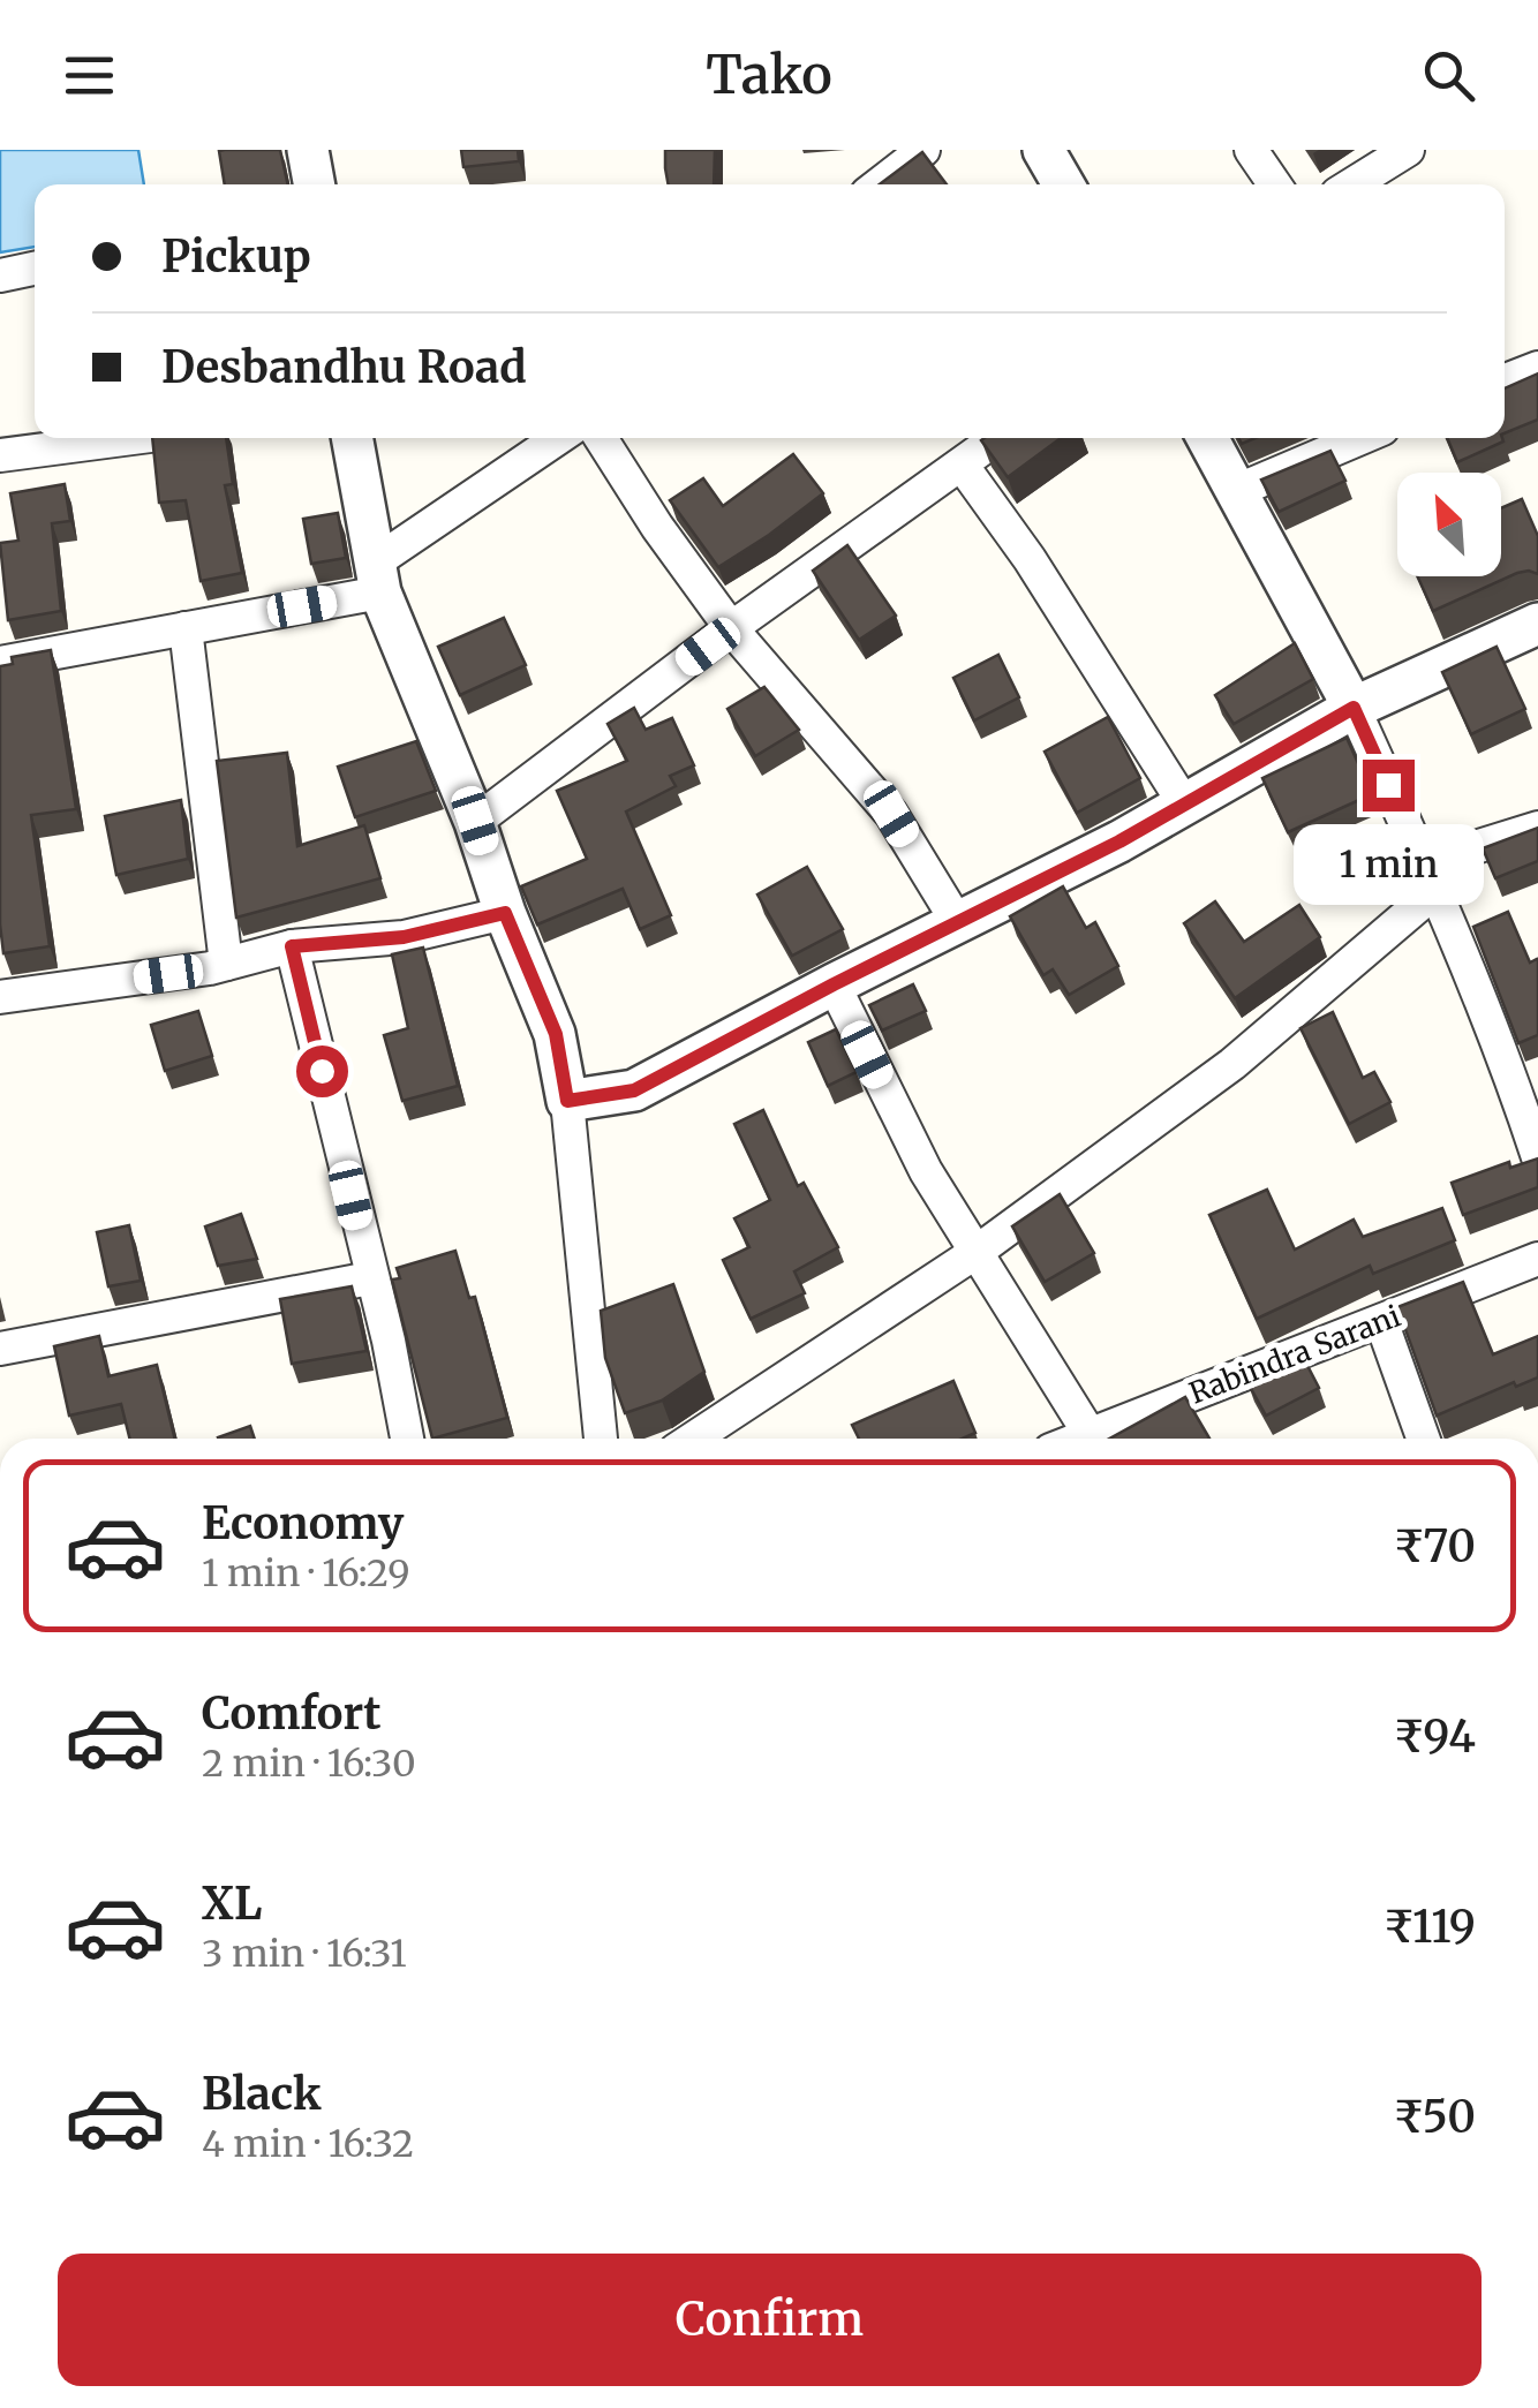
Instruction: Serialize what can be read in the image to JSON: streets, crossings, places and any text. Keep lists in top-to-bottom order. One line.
{"streets":{"street":["Rabindra Sarani"]},"north":"top left","page":{"header":"Tako","banner":["Pickup","Desbandhu Road"],"bubble":"1 min","list":[{"name":"Economy","note":"1 min · 16:29","value":"₹70"},{"name":"Comfort","note":"2 min · 16:30","value":"₹94"},{"name":"XL","note":"3 min · 16:31","value":"₹119"},{"name":"Black","note":"4 min · 16:32","value":"₹50"}],"buttons":"Confirm"}}
